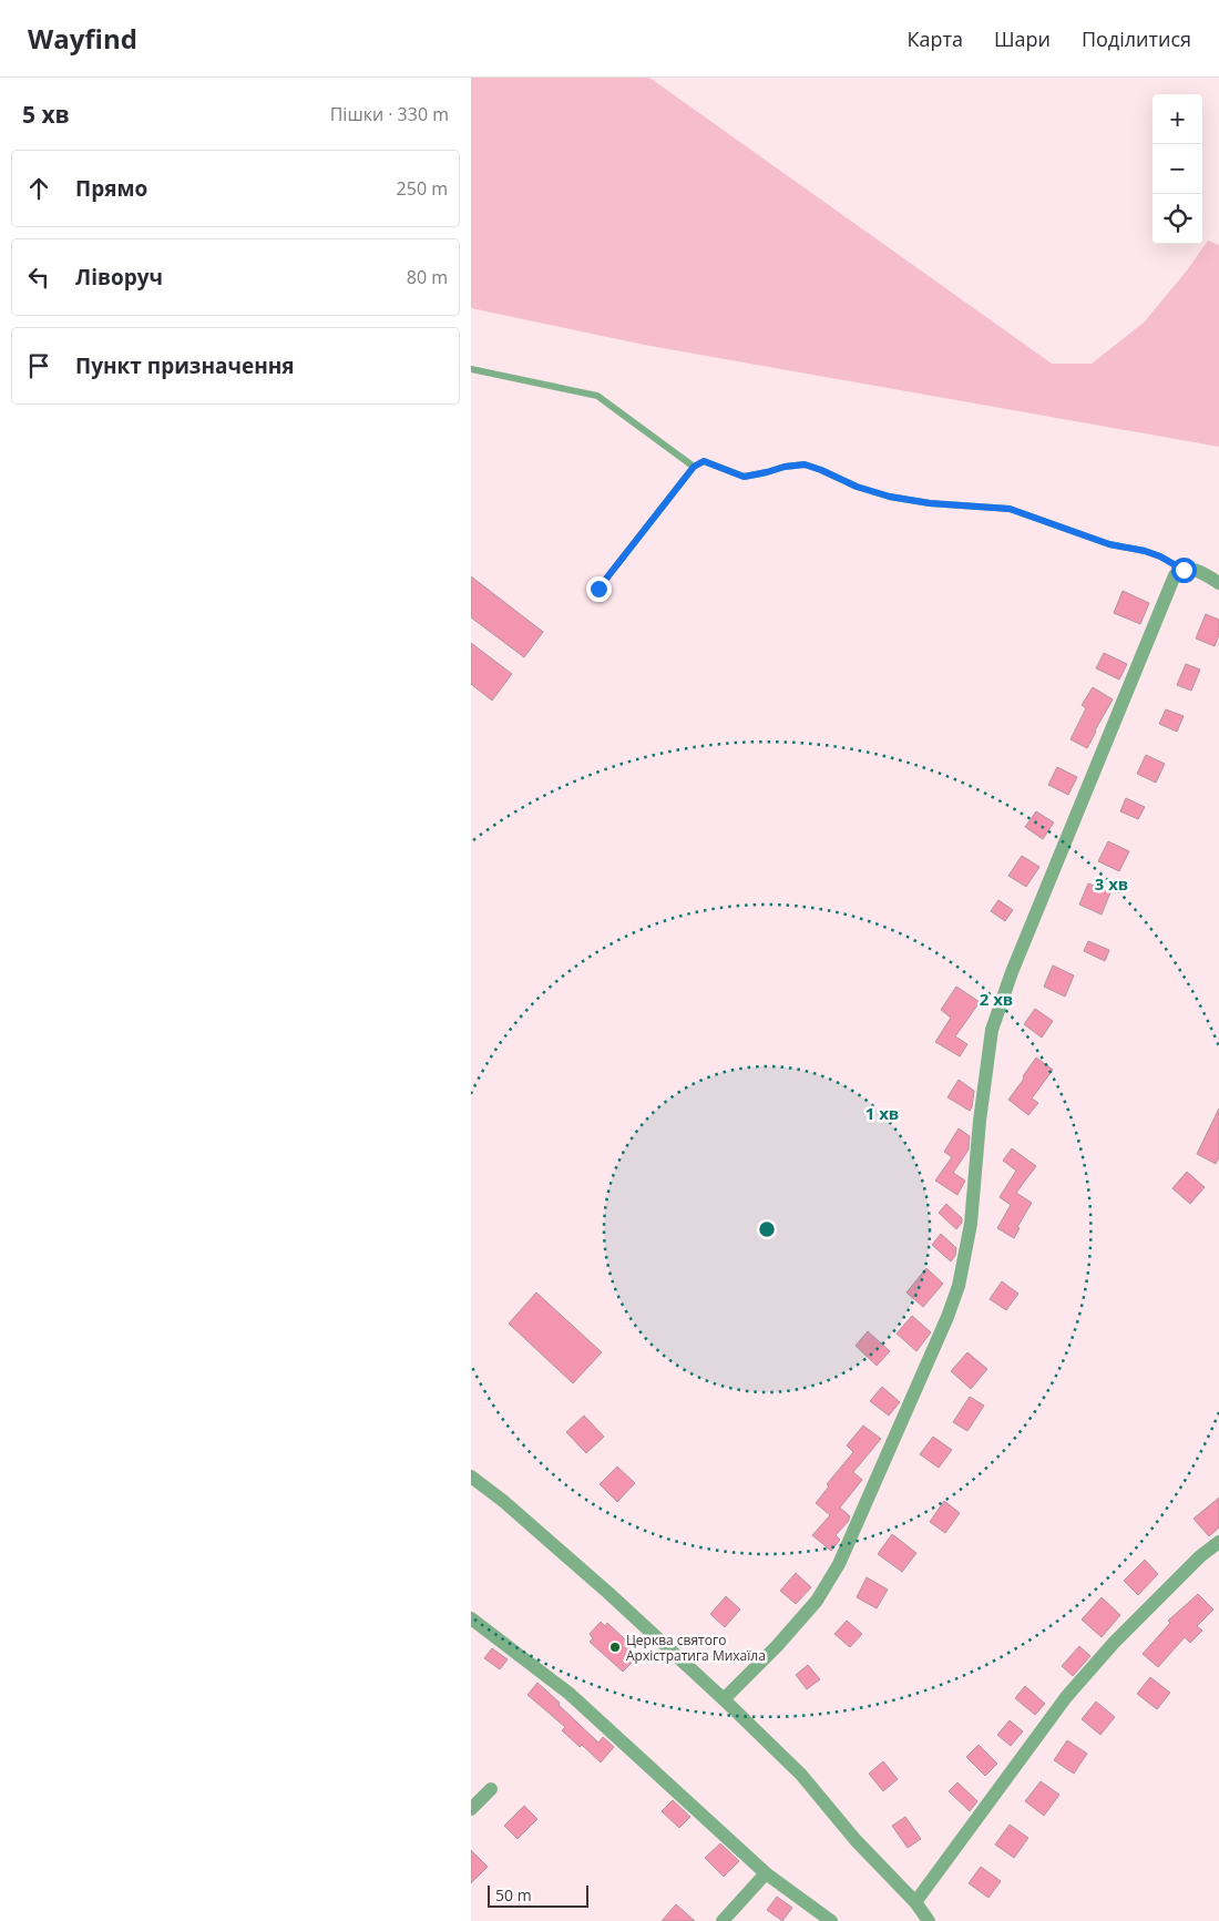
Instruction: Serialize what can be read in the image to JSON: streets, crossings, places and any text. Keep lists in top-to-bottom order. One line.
{"places":["Церква святого Архістратига Михаїла"],"scale_bar":"50 m","page":{"header":"Wayfind","nav":["Карта","Шари","Поділитися"],"heading":["5 хв","Пішки · 330 m"],"map_buttons":["+","−"],"list":[["Прямо","250 m"],["Ліворуч","80 m"],"Пункт призначення"],"scale":"50 m"},"rings":["3 хв","2 хв","1 хв"]}
